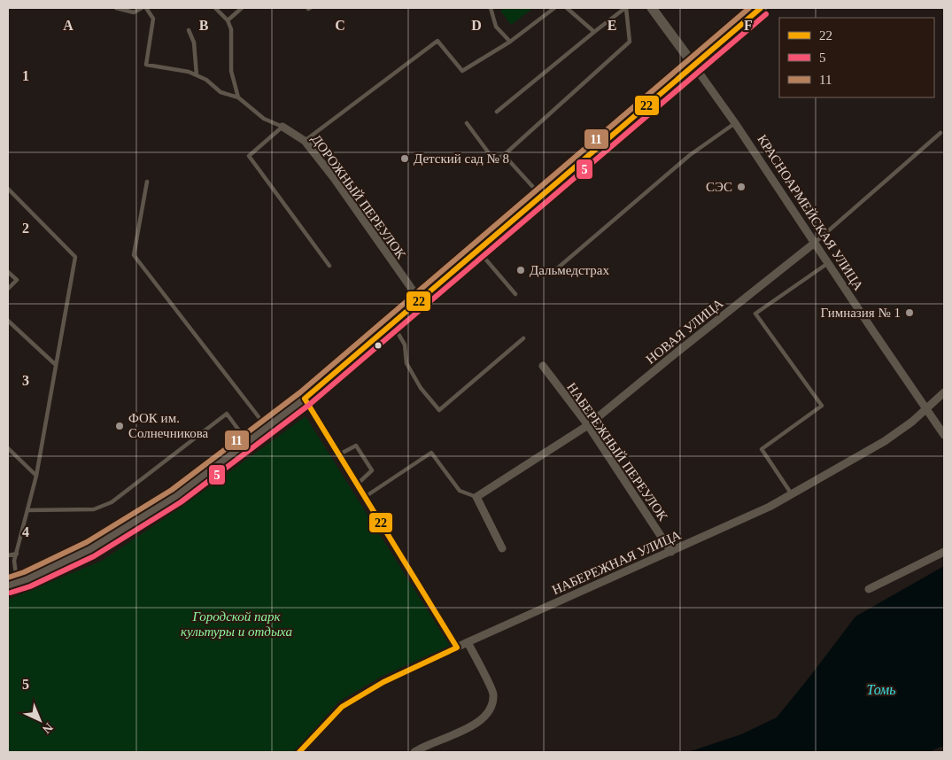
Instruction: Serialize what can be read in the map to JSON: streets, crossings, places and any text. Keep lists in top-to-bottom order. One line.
{"streets":{"street":["ДОРОЖНЫЙ ПЕРЕУЛОК","КРАСНОАРМЕЙСКАЯ УЛИЦА","НОВАЯ УЛИЦА","НАБЕРЕЖНЫЙ ПЕРЕУЛОК","НАБЕРЕЖНАЯ УЛИЦА"]},"crossings":[["КРАСНОАРМЕЙСКАЯ УЛИЦА","НОВАЯ УЛИЦА"],["КРАСНОАРМЕЙСКАЯ УЛИЦА","НАБЕРЕЖНАЯ УЛИЦА"],["НОВАЯ УЛИЦА","НАБЕРЕЖНЫЙ ПЕРЕУЛОК"],["НАБЕРЕЖНЫЙ ПЕРЕУЛОК","НАБЕРЕЖНАЯ УЛИЦА"]],"water":["Томь"],"parks":["Городской парк культуры и отдыха"],"places":["Детский сад № 8","СЭС","Дальмедстрах","Гимназия № 1","ФОК им. Солнечникова"],"lines":["transit line 22","transit line 11","transit line 5"],"legend":["22","5","11"],"north":"bottom right","grid":{"columns":["A","B","C","D","E","F"],"rows":["1","2","3","4","5"]}}
